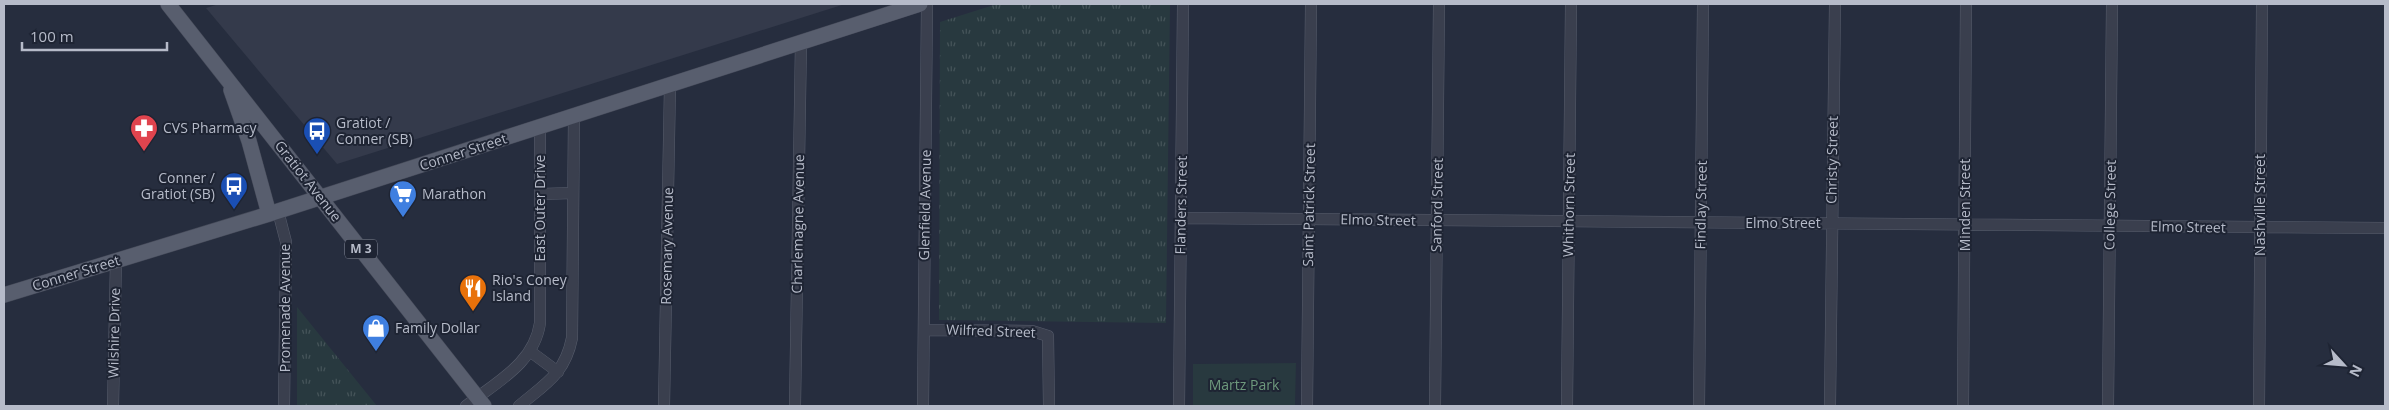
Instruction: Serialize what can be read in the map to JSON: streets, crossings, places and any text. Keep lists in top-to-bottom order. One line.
{"streets":{"main road":["Conner Street","Gratiot Avenue","M 3"],"street":["Christy Street","Glenfield Avenue","Flanders Street","Saint Patrick Street","Sanford Street","Whithorn Street","Findlay Street","Minden Street","College Street","Nashville Street","East Outer Drive","Elmo Street","Charlemagne Avenue","Rosemary Avenue","Promenade Avenue","Wilfred Street","Wilshire Drive"]},"crossings":[["Conner Street","Gratiot Avenue"],["Conner Street","East Outer Drive"],["Conner Street","Charlemagne Avenue"],["Conner Street","Rosemary Avenue"],["Conner Street","Promenade Avenue"],["Conner Street","Wilshire Drive"],["Christy Street","Elmo Street"],["Glenfield Avenue","Wilfred Street"],["Flanders Street","Elmo Street"],["Saint Patrick Street","Elmo Street"],["Sanford Street","Elmo Street"],["Whithorn Street","Elmo Street"],["Findlay Street","Elmo Street"],["Minden Street","Elmo Street"],["College Street","Elmo Street"],["Nashville Street","Elmo Street"]],"parks":["Martz Park"],"places":{"pharmacy":["CVS Pharmacy"],"bus stop":["Gratiot / Conner (SB)","Conner / Gratiot (SB)"],"supermarket":["Marathon"],"restaurant":["Rio's Coney Island"],"shop":["Family Dollar"]},"scale_bar":"100 m","north":"bottom right"}
